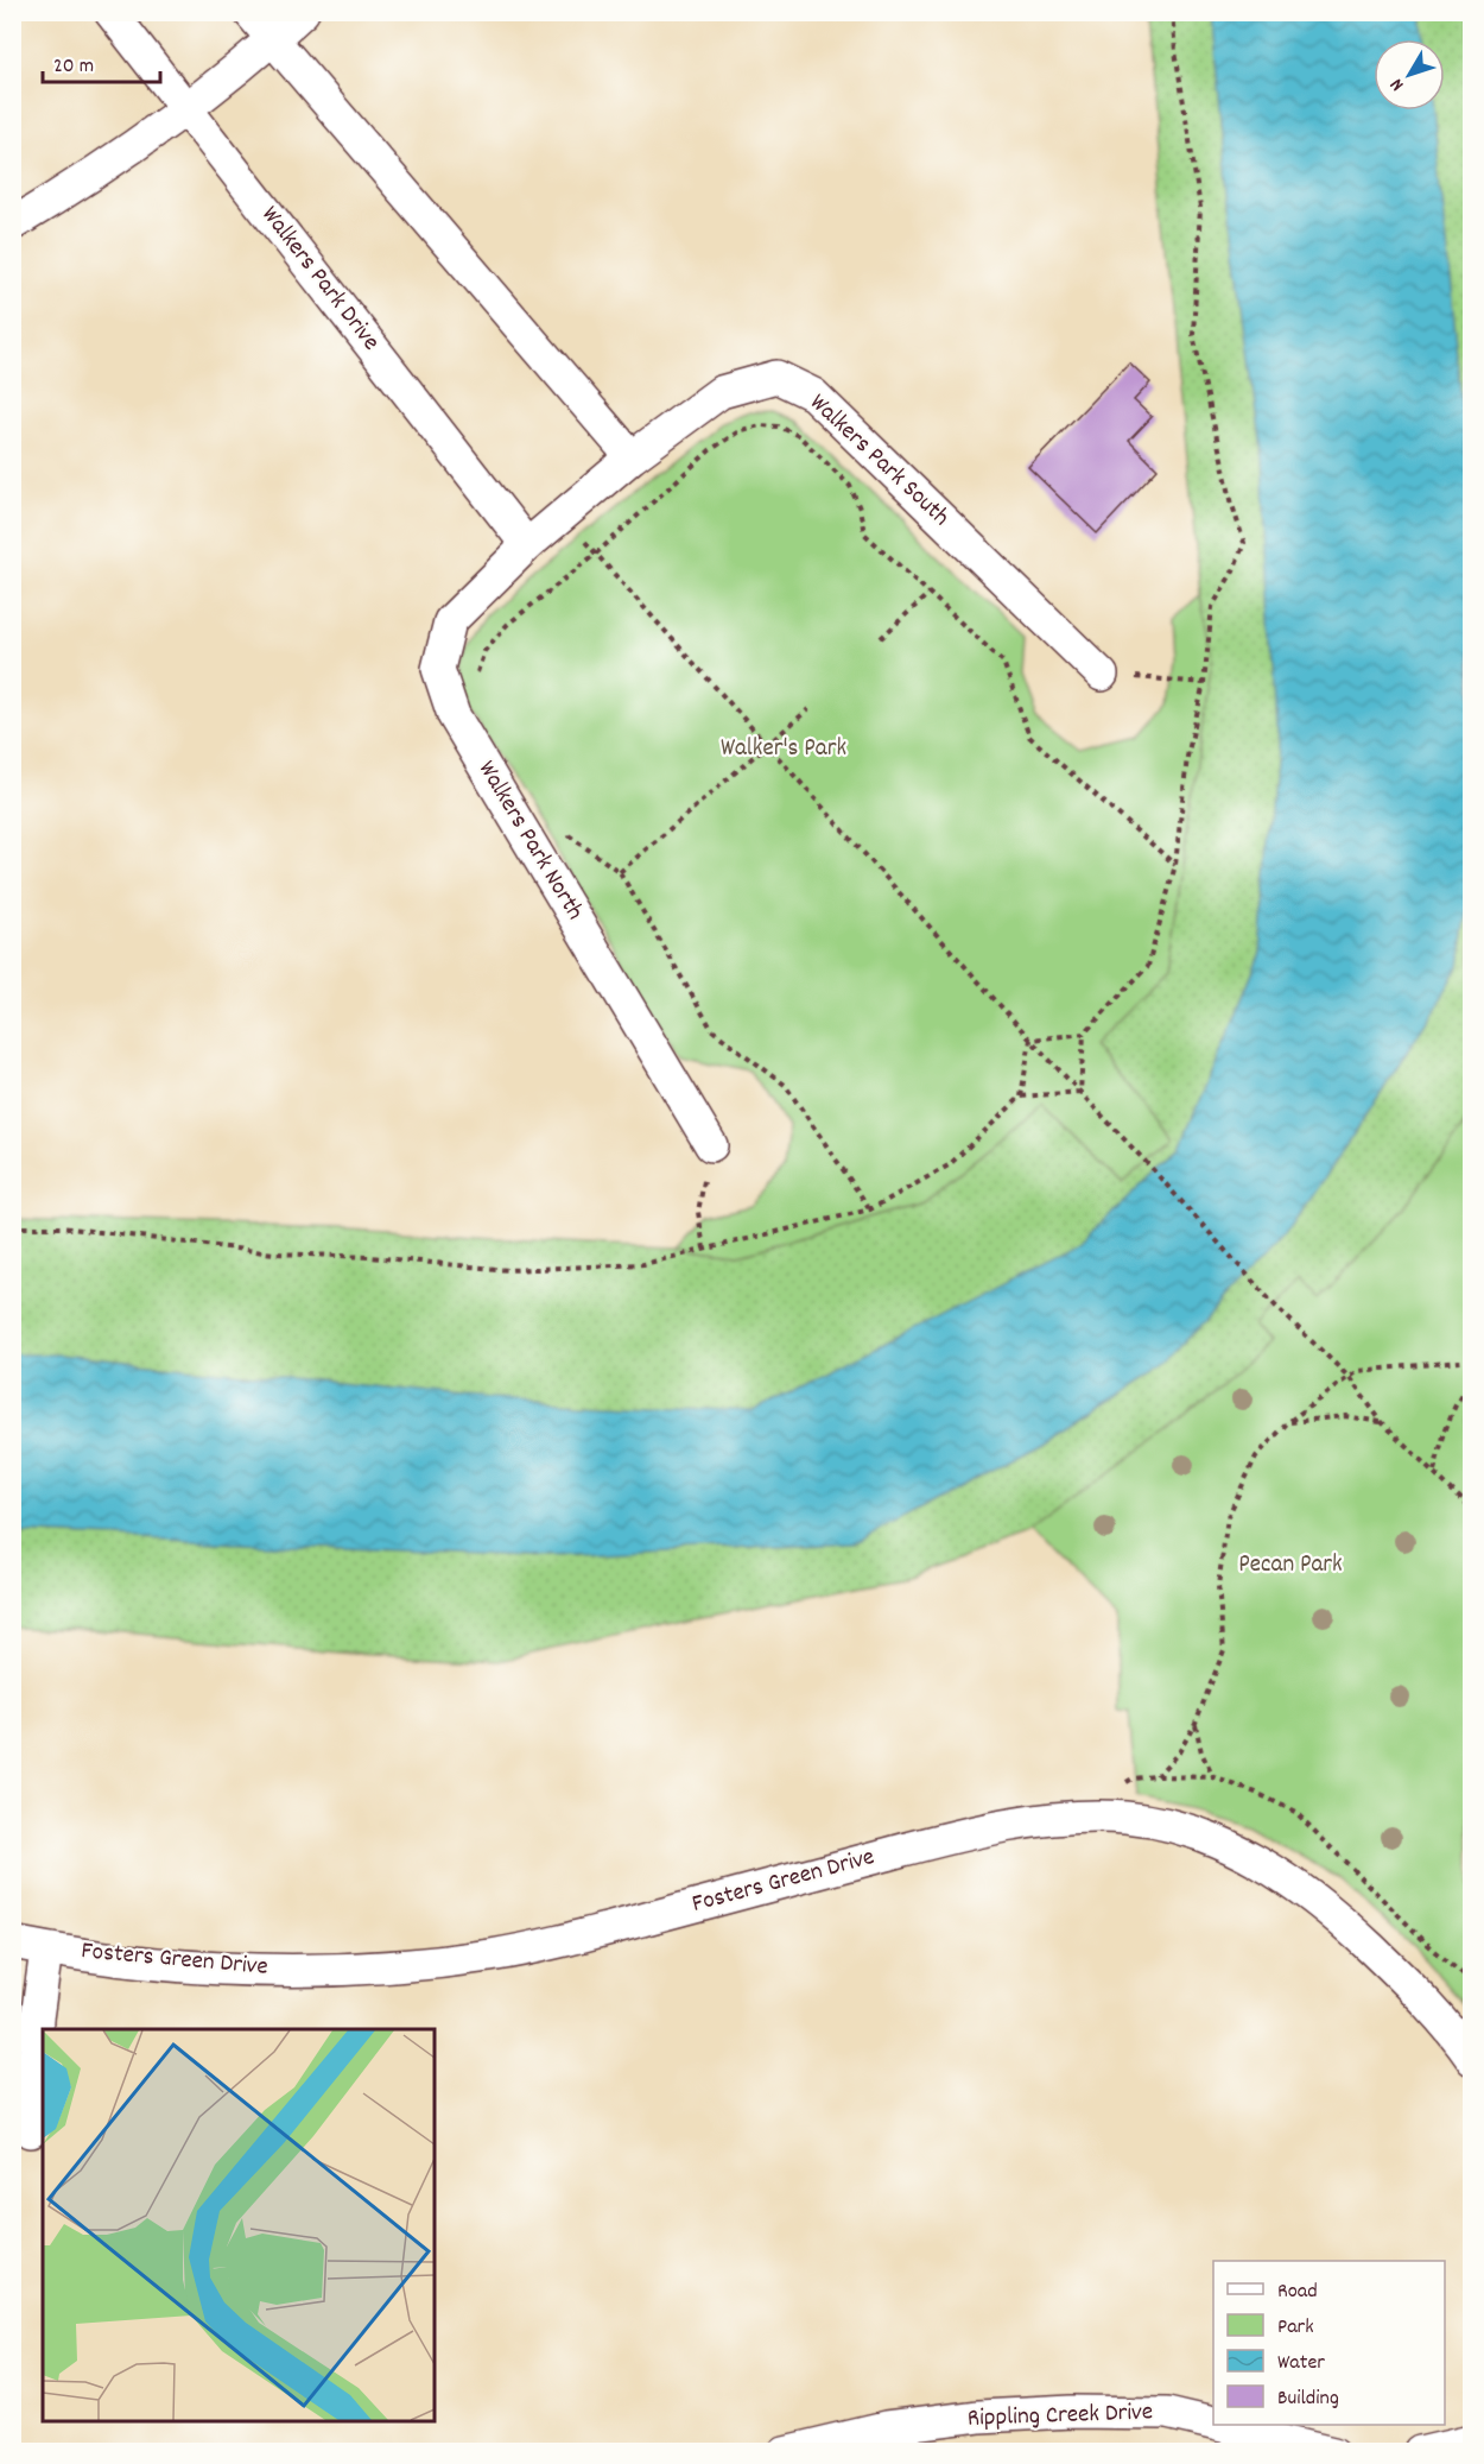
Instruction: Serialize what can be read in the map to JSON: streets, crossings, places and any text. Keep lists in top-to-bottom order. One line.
{"streets":{"street":["Walkers Park Drive","Walkers Park South","Walkers Park North","Fosters Green Drive","Rippling Creek Drive"]},"crossings":[["Walkers Park Drive","Walkers Park South"],["Walkers Park Drive","Walkers Park North"],["Walkers Park South","Walkers Park North"]],"parks":["Walker's Park","Pecan Park"],"legend":["Road","Park","Water","Building"],"scale_bar":"20 m","north":"bottom left"}
